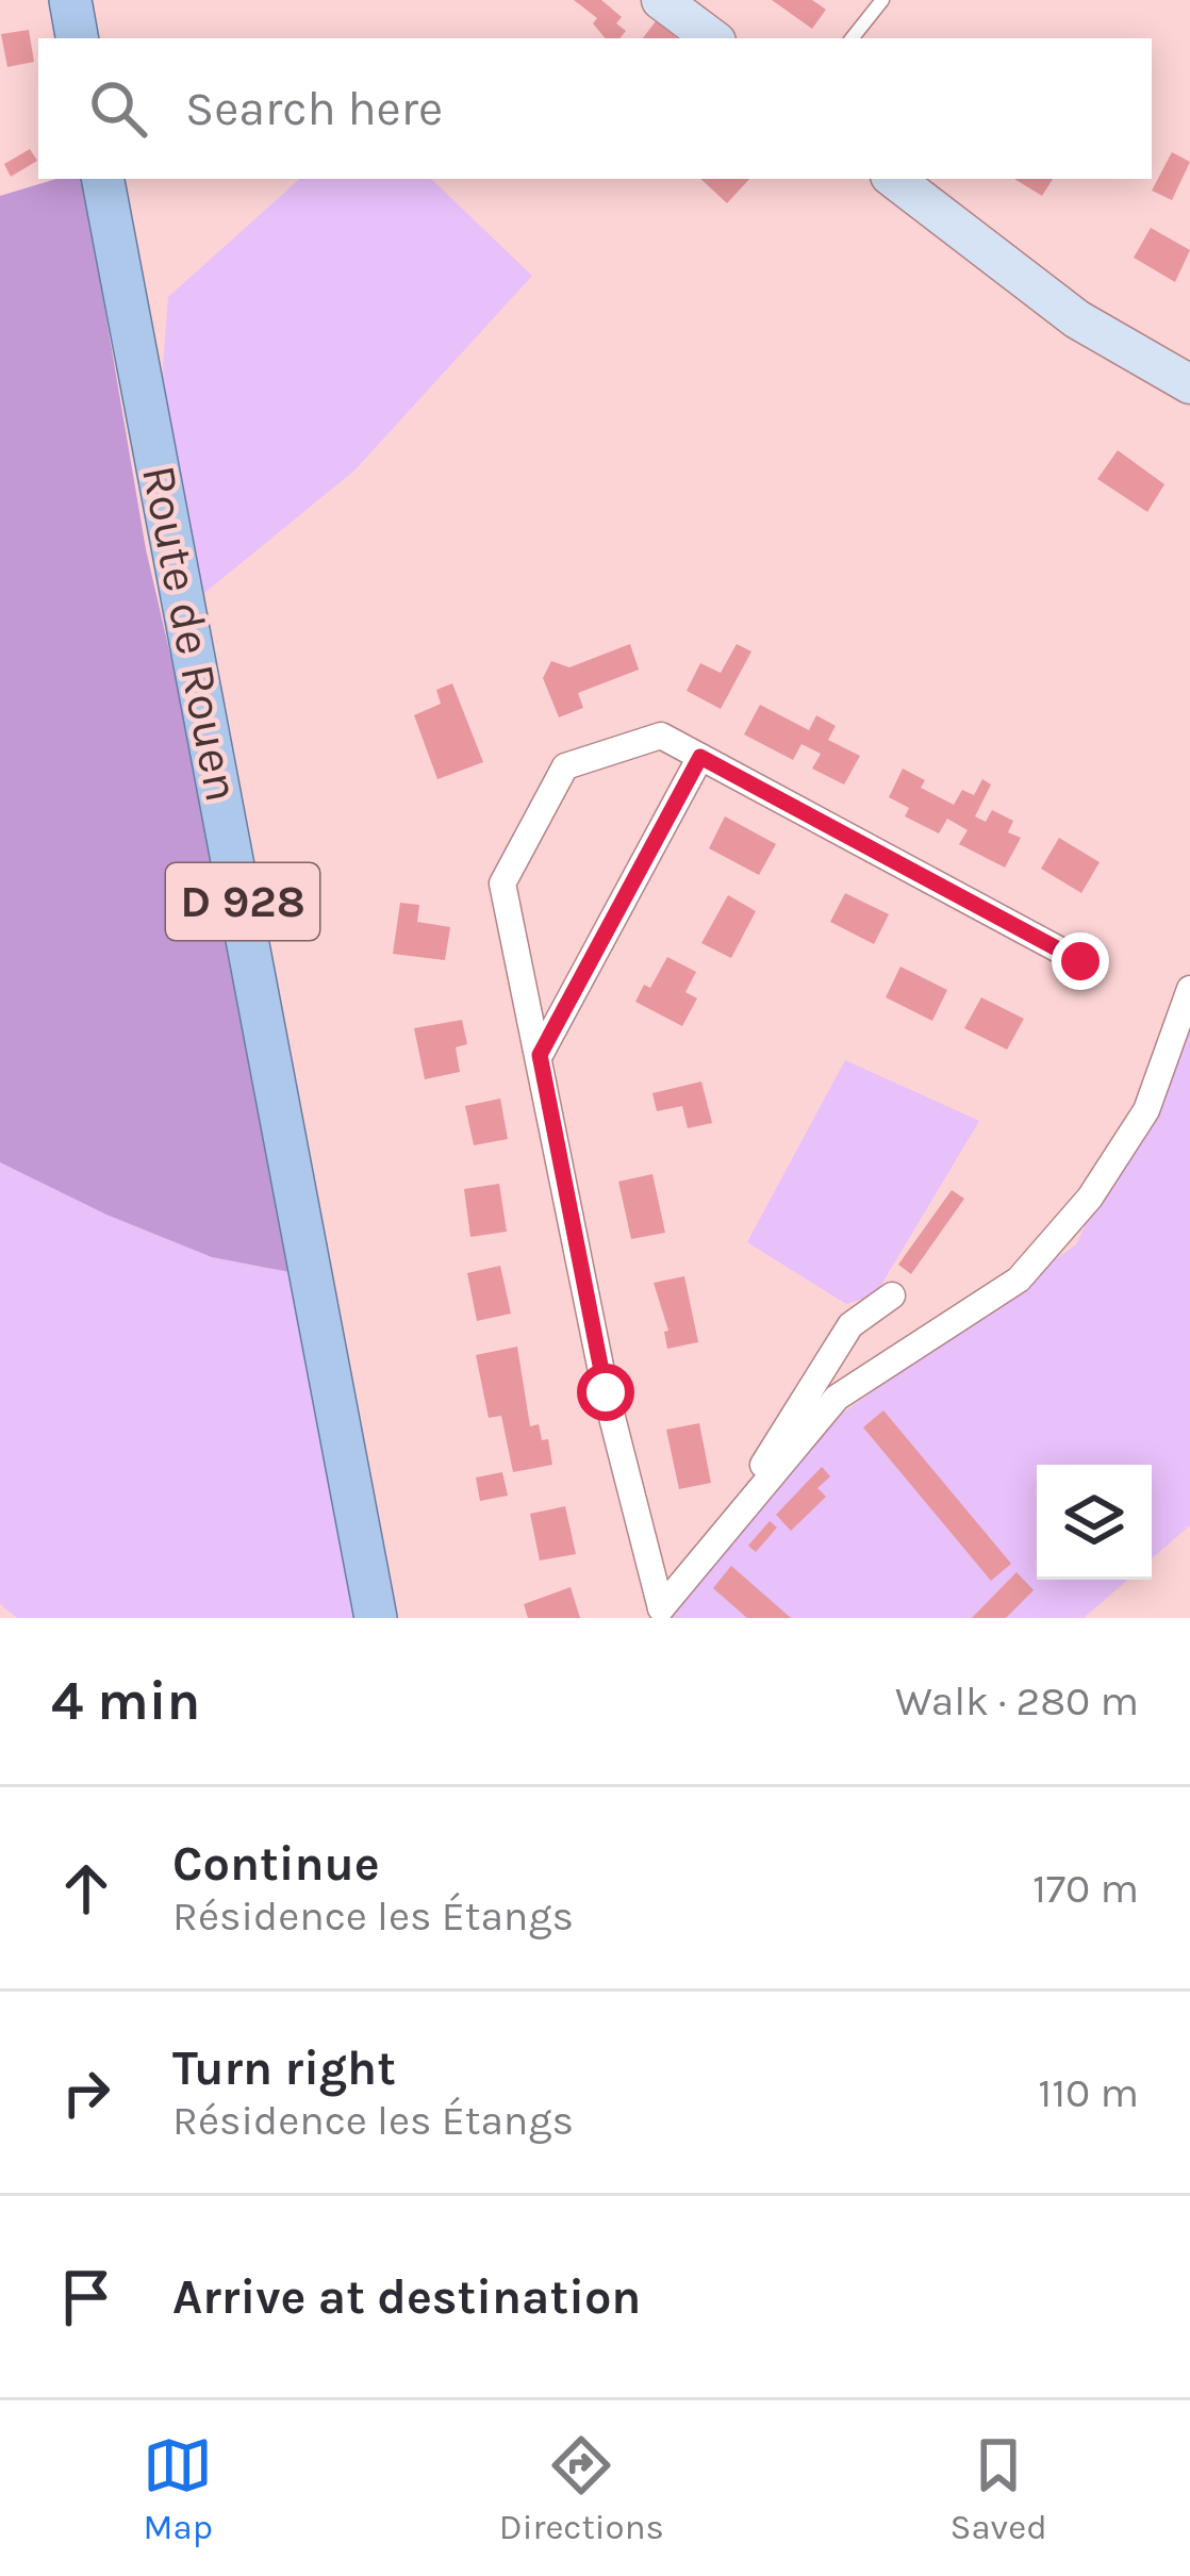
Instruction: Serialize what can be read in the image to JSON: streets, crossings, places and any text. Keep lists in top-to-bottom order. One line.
{"streets":{"main road":["Route de Rouen","D 928"]},"page":{"search":"Search here","heading":["4 min","Walk · 280 m"],"list":[["Continue","Résidence les Étangs","170 m"],["Turn right","Résidence les Étangs","110 m"],"Arrive at destination"],"nav":["Map","Directions","Saved"]}}
